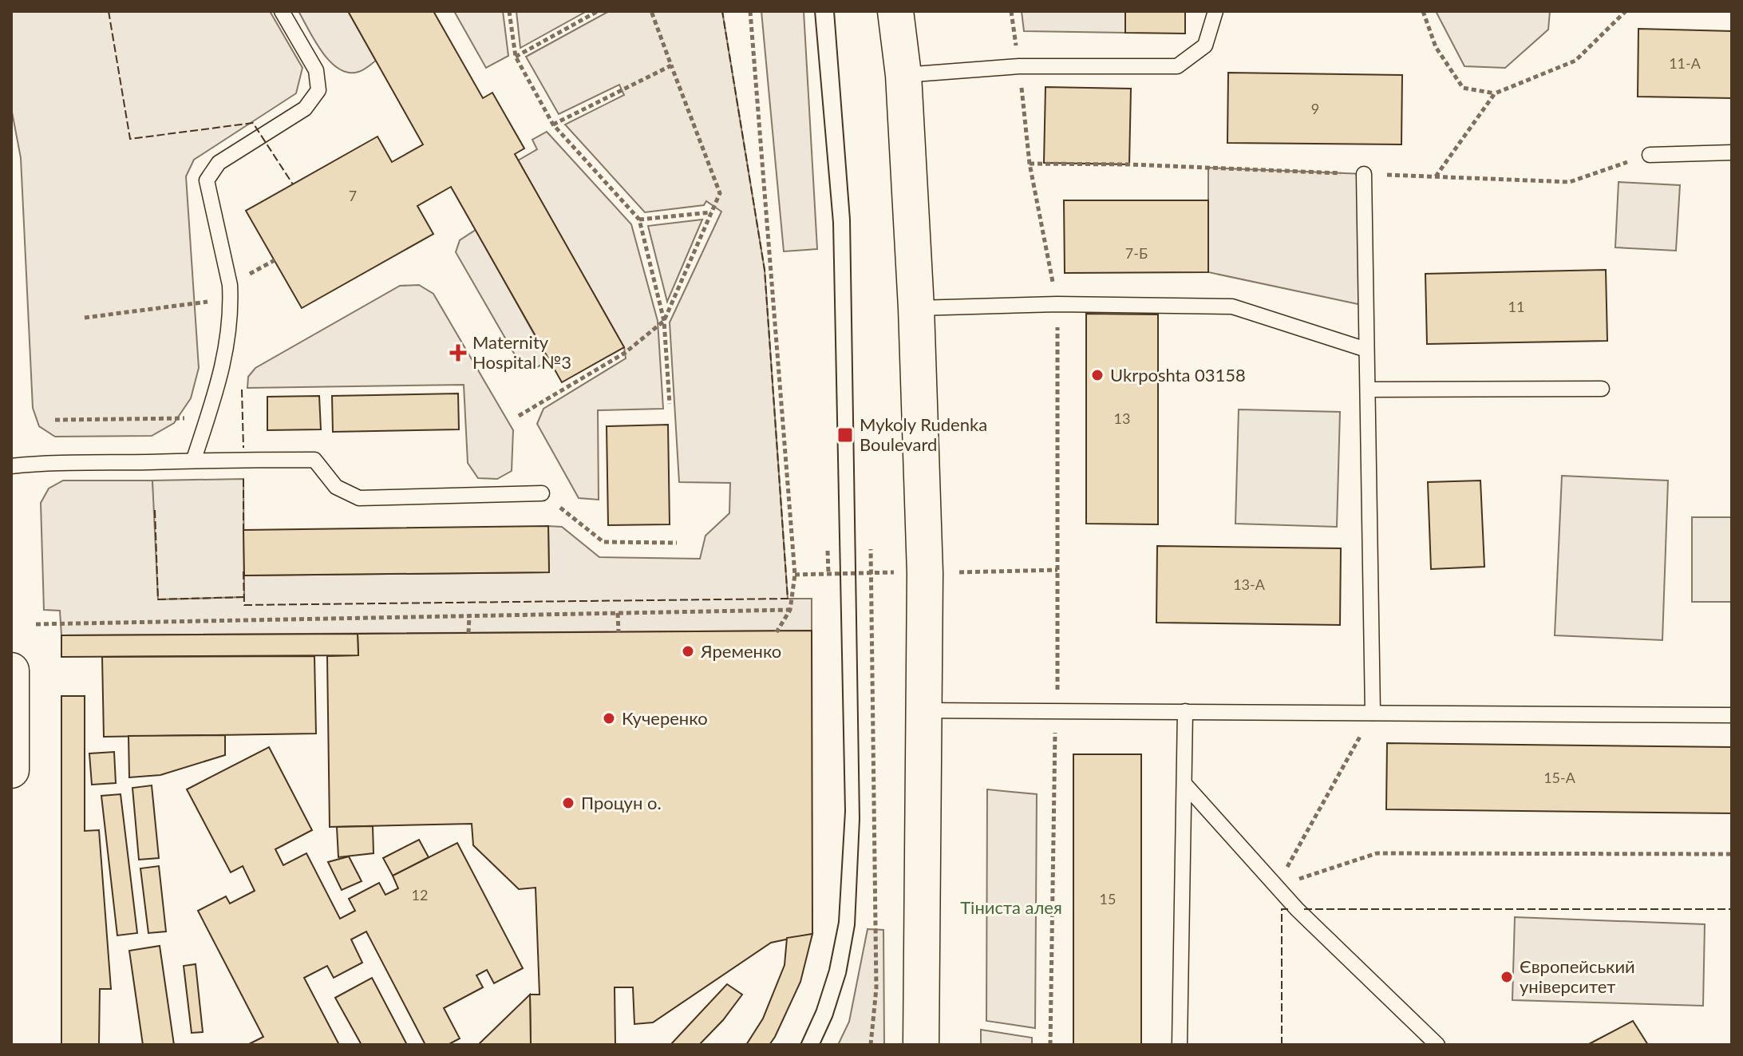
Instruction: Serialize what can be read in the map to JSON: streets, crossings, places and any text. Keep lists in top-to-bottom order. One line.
{"parks":["Тіниста алея"],"places":{"health":["Maternity Hospital №3"],"other":["Ukrposhta 03158","Яременко","Кучеренко","Процун о.","Європейський університет"],"transit":["Mykoly Rudenka Boulevard"]},"house_numbers":["11-А","9","7","7-Б","11","13","13-А","15-А","12","15"]}
